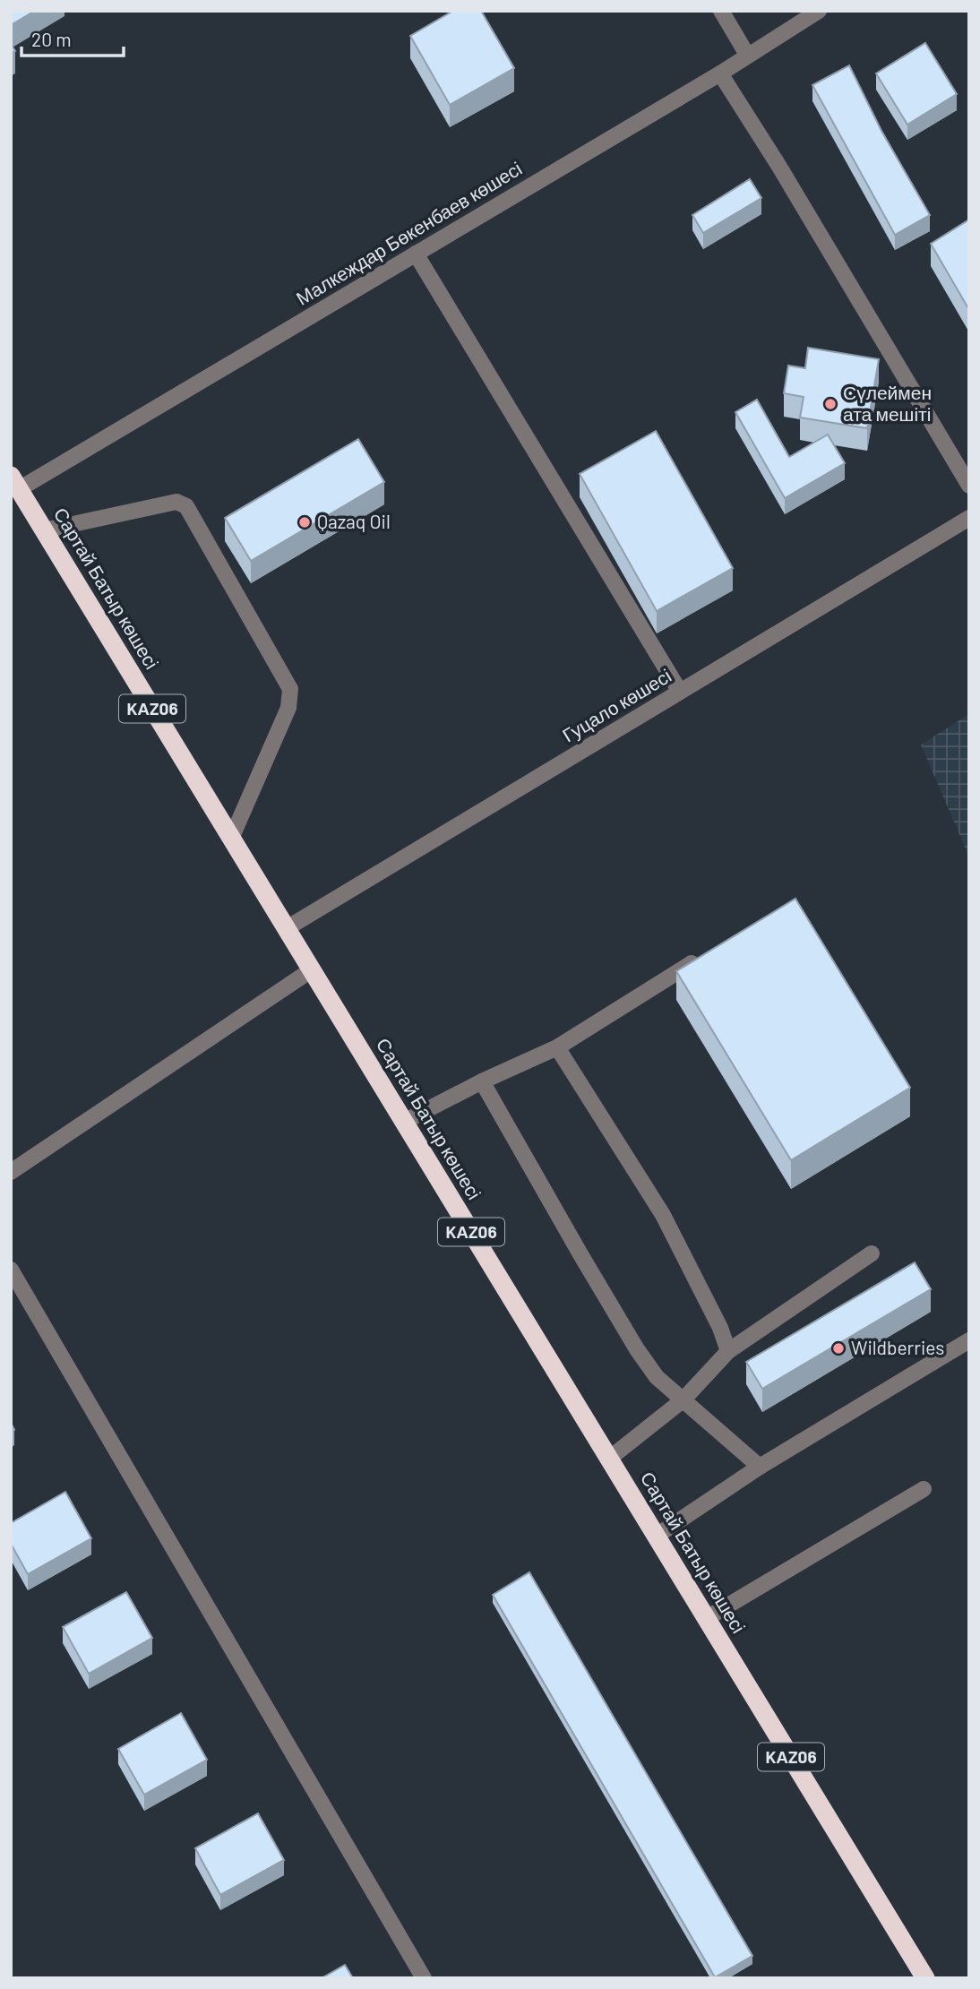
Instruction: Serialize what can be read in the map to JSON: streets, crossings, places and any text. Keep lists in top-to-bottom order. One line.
{"streets":{"highway":["Сартай Батыр көшесі","KАZ06"],"street":["Малкеждар Бөкенбаев көшесі","Гуцало көшесі"]},"crossings":[["Малкеждар Бөкенбаев көшесі","Сартай Батыр көшесі"],["Сартай Батыр көшесі","Гуцало көшесі"]],"places":["Сүлеймен ата мешіті","Qazaq Oil","Wildberries"],"scale_bar":"20 m"}
